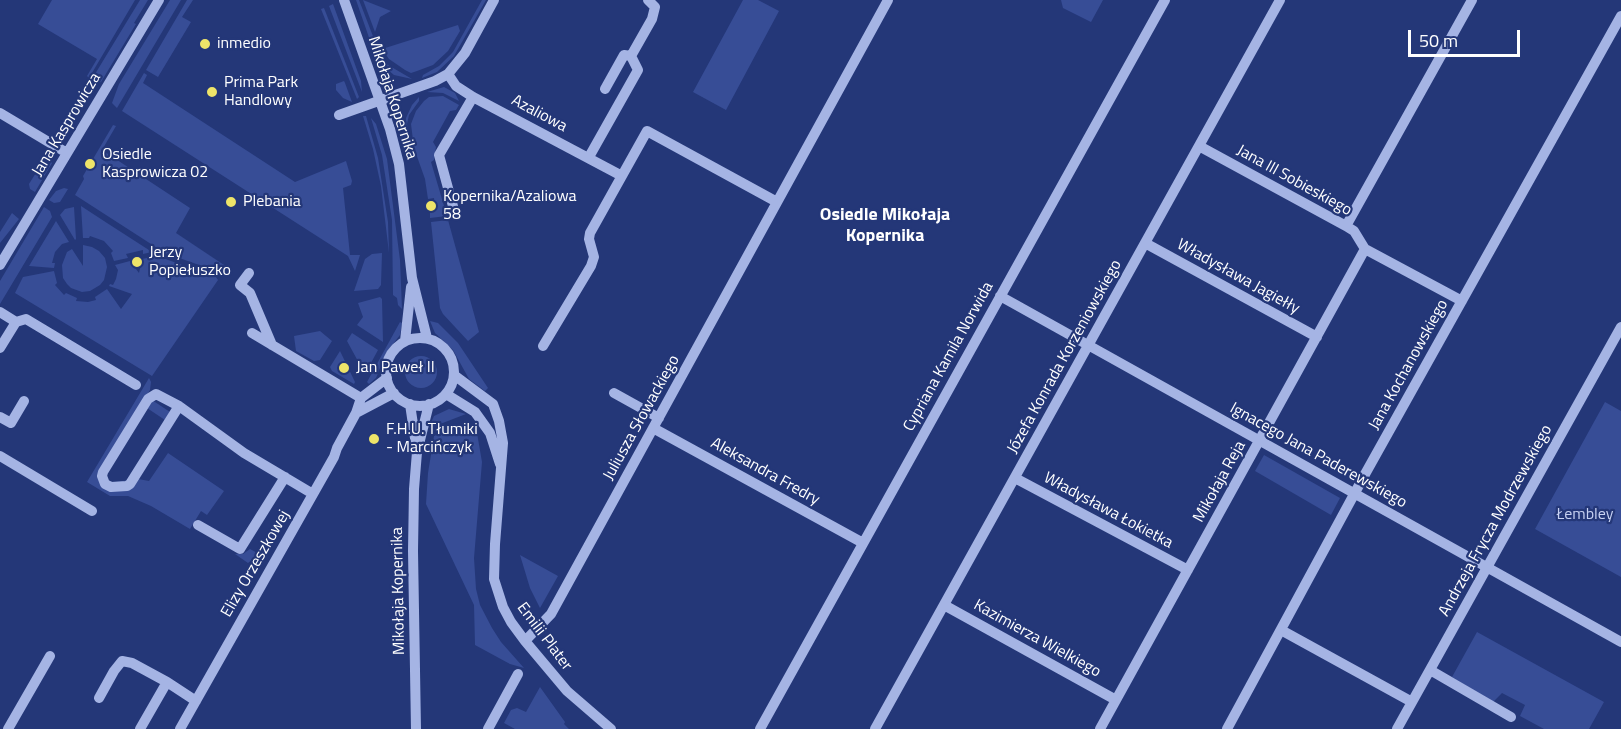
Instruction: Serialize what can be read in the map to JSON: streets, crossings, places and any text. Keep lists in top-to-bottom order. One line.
{"streets":{"street":["Mikołaja Kopernika","Azaliowa","Jana Kasprowicza","Jana III Sobieskiego","Władysława Jagiełły","Cypriana Kamila Norwida","Józefa Konrada Korzeniowskiego","Jana Kochanowskiego","Juliusza Słowackiego","Ignacego Jana Paderewskiego","Aleksandra Fredry","Mikołaja Reja","Władysława Łokietka","Andrzeja Frycza Modrzewskiego","Elizy Orzeszkowej","Emilii Plater","Kazimierza Wielkiego"]},"crossings":[["Mikołaja Kopernika","Emilii Plater"],["Jana III Sobieskiego","Józefa Konrada Korzeniowskiego"],["Jana III Sobieskiego","Jana Kochanowskiego"],["Jana III Sobieskiego","Mikołaja Reja"],["Władysława Jagiełły","Józefa Konrada Korzeniowskiego"],["Władysława Jagiełły","Mikołaja Reja"],["Cypriana Kamila Norwida","Ignacego Jana Paderewskiego"],["Cypriana Kamila Norwida","Aleksandra Fredry"],["Józefa Konrada Korzeniowskiego","Ignacego Jana Paderewskiego"],["Józefa Konrada Korzeniowskiego","Władysława Łokietka"],["Józefa Konrada Korzeniowskiego","Kazimierza Wielkiego"],["Jana Kochanowskiego","Ignacego Jana Paderewskiego"],["Juliusza Słowackiego","Aleksandra Fredry"],["Juliusza Słowackiego","Emilii Plater"],["Ignacego Jana Paderewskiego","Mikołaja Reja"],["Ignacego Jana Paderewskiego","Andrzeja Frycza Modrzewskiego"],["Mikołaja Reja","Władysława Łokietka"],["Mikołaja Reja","Kazimierza Wielkiego"]],"districts":["Osiedle Mikołaja Kopernika"],"parks":["Łembley"],"places":["inmedio","Prima Park Handlowy","Osiedle Kasprowicza 02","Plebania","Kopernika/Azaliowa 58","Jerzy Popiełuszko","Jan Paweł II","F.H.U. Tłumiki - Marcińczyk"],"scale_bar":"50 m"}
